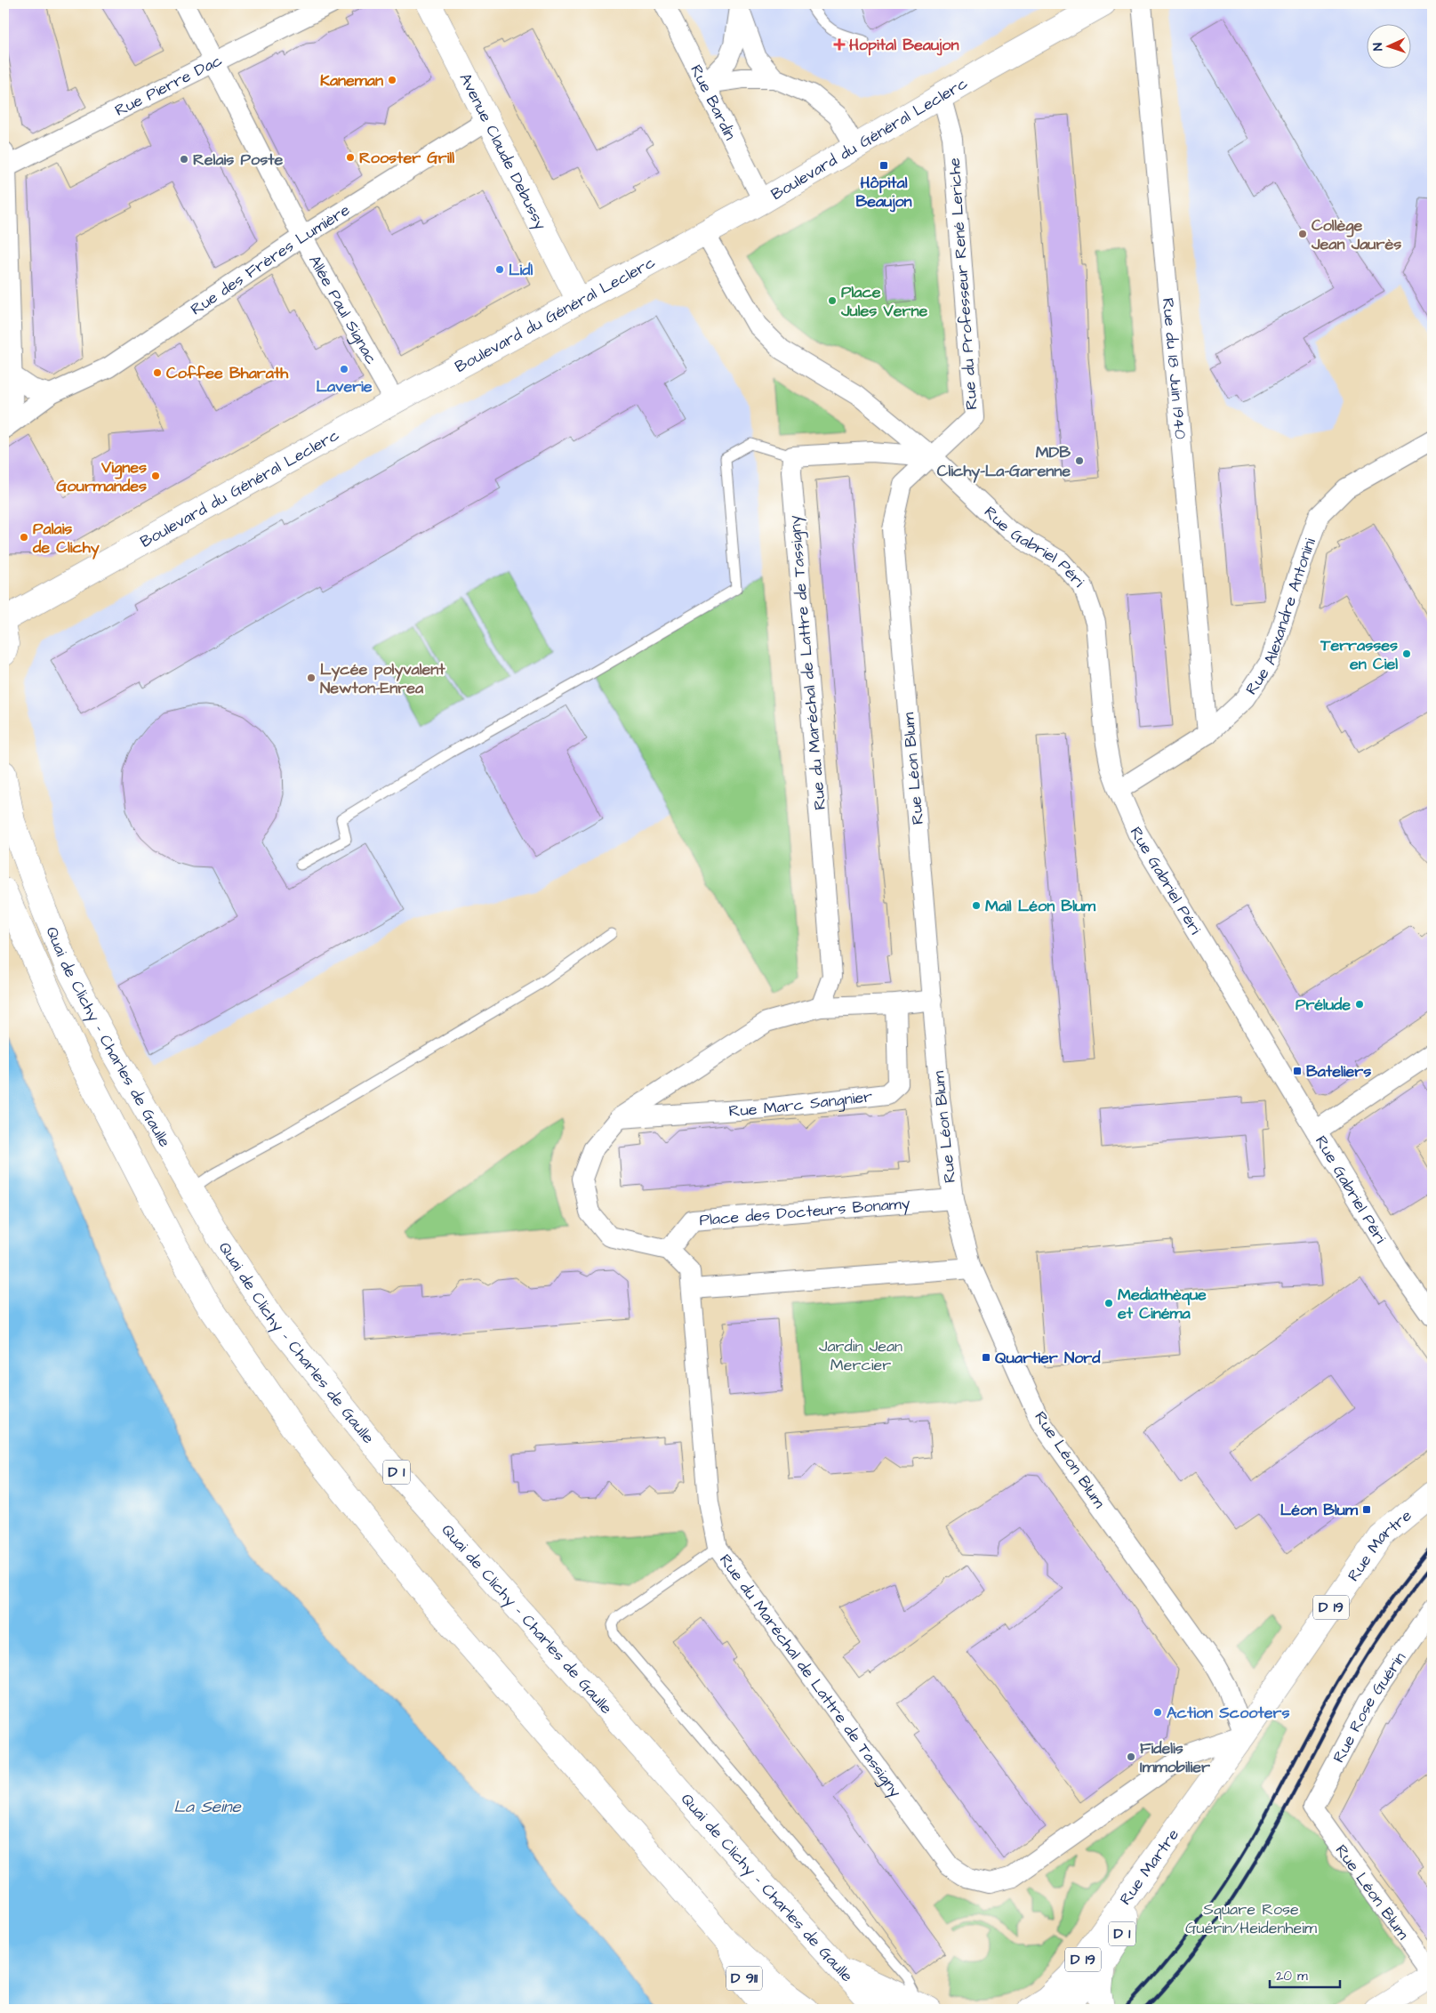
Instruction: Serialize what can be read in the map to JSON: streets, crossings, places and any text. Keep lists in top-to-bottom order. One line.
{"streets":{"main road":["Boulevard du Général Leclerc","Avenue Claude Debussy","Quai de Clichy - Charles de Gaulle","D 1","Rue Martre","D 19","D 911"],"street":["Rue Pierre Dac","Rue Bardin","Rue des Frères Lumière","Rue du Professeur René Leriche","Allée Paul Signac","Rue du 18 Juin 1940","Rue Gabriel Péri","Rue Alexandre Antonini","Rue du Maréchal de Lattre de Tassigny","Rue Léon Blum","Rue Marc Sangnier","Place des Docteurs Bonamy","Rue Rose Guérin"]},"crossings":[["Rue Pierre Dac","Allée Paul Signac"],["Rue Bardin","Boulevard du Général Leclerc"],["Boulevard du Général Leclerc","Avenue Claude Debussy"],["Boulevard du Général Leclerc","Rue du Professeur René Leriche"],["Boulevard du Général Leclerc","Allée Paul Signac"],["Avenue Claude Debussy","Rue des Frères Lumière"],["Rue des Frères Lumière","Allée Paul Signac"],["Rue du Professeur René Leriche","Rue Gabriel Péri"],["Rue du Professeur René Leriche","Rue Léon Blum"],["Rue du 18 Juin 1940","Rue Alexandre Antonini"],["Rue Gabriel Péri","Rue Alexandre Antonini"],["Rue Gabriel Péri","Rue Léon Blum"],["Rue du Maréchal de Lattre de Tassigny","Rue Léon Blum"],["Rue du Maréchal de Lattre de Tassigny","Place des Docteurs Bonamy"],["Rue du Maréchal de Lattre de Tassigny","Rue Martre"],["Rue Léon Blum","Place des Docteurs Bonamy"],["Rue Léon Blum","Rue Martre"],["Rue Léon Blum","Rue Rose Guérin"],["Quai de Clichy - Charles de Gaulle","D 1"],["Quai de Clichy - Charles de Gaulle","D 911"],["D 1","Rue Martre"]],"water":["La Seine"],"parks":["Jardin Jean Mercier","Square Rose Guérin/Heidenheim"],"places":{"health":["Hopital Beaujon"],"other":["Kaneman","Rooster Grill","Relais Poste","Collège Jean Jaurès","Lidl","Place Jules Verne","Laverie","Coffee Bharath","MDB Clichy-La-Garenne","Vignes Gourmandes","Palais de Clichy","Terrasses en Ciel","Lycée polyvalent Newton-Enrea","Mail Léon Blum","Prélude","Mediathèque et Cinéma","Action Scooters","Fidelis Immobilier"],"transit":["Hôpital Beaujon","Bateliers","Quartier Nord","Léon Blum"]},"scale_bar":"20 m","north":"left"}
